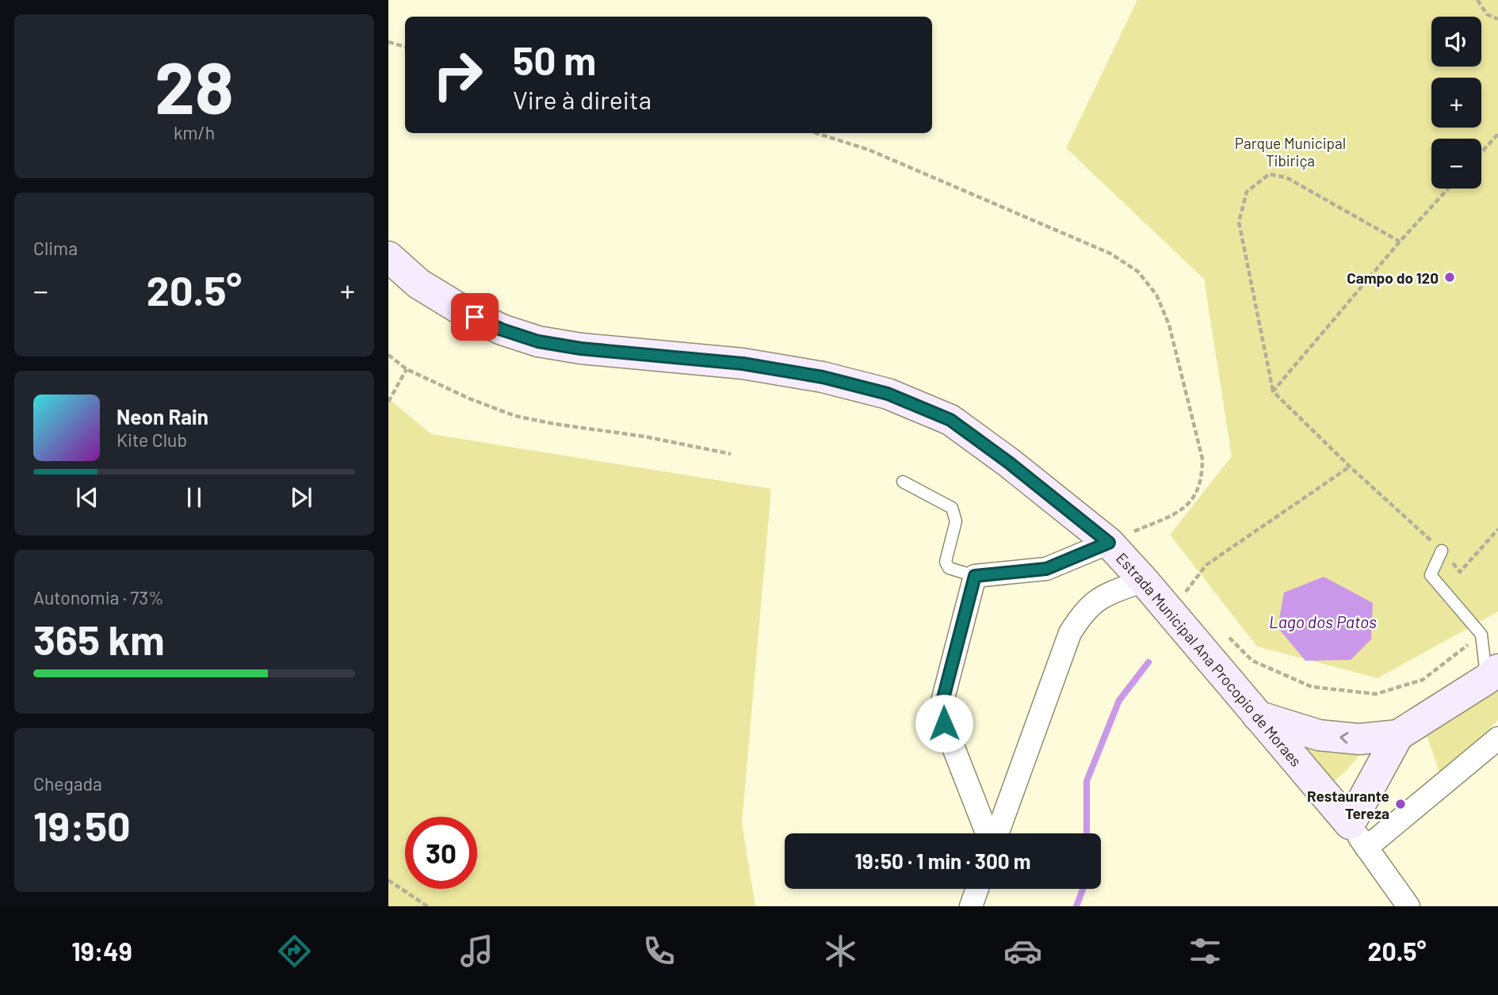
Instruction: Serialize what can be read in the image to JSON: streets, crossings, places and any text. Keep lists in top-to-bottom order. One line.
{"streets":{"street":["Estrada Municipal Ana Procopio de Moraes"]},"water":["Lago dos Patos"],"parks":["Parque Municipal Tibiriça"],"places":["Campo do 120","Restaurante Tereza"],"page":{"tile":[["28","km/h"],"Clima",["Autonomia · 73%","365 km"],["Chegada","19:50"]],"map_buttons":["+","−"],"turn":["50 m","Vire à direita"],"heat":["−","20.5°","+"],"song":["Neon Rain","Kite Club"],"limit":"30","trip":"19:50 · 1 min · 300 m","tabs":["19:49","20.5°"]}}
